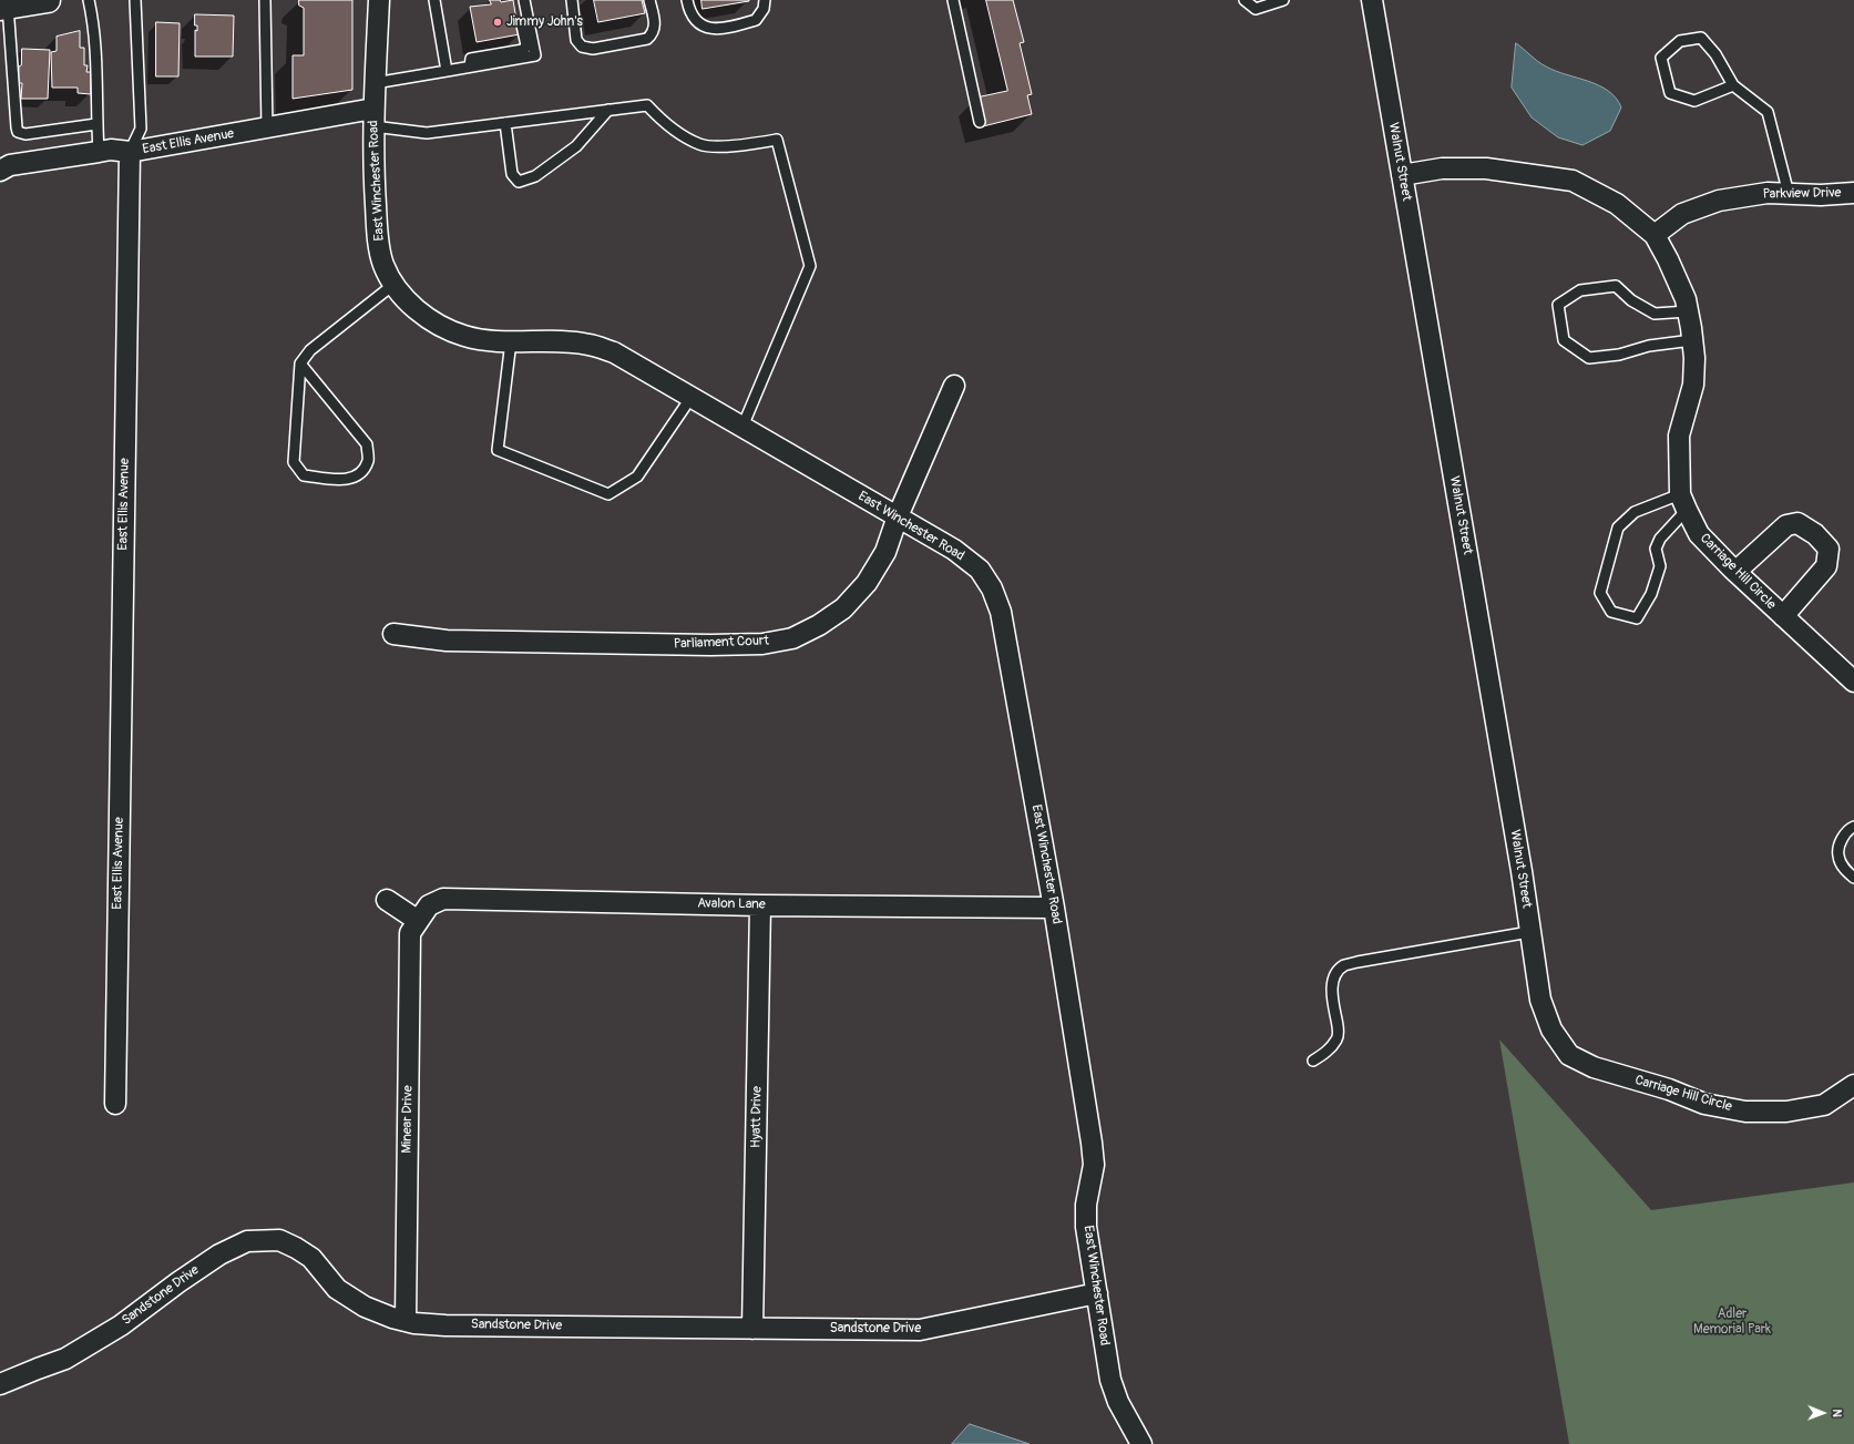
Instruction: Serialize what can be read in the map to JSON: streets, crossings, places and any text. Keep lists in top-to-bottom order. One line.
{"streets":{"street":["East Ellis Avenue","Walnut Street","East Winchester Road","Parkview Drive","Carriage Hill Circle","Parliament Court","Avalon Lane","Hyatt Drive","Minear Drive","Sandstone Drive"]},"crossings":[["East Ellis Avenue","East Winchester Road"],["Walnut Street","Carriage Hill Circle"],["East Winchester Road","Parliament Court"],["East Winchester Road","Avalon Lane"],["East Winchester Road","Sandstone Drive"],["Parkview Drive","Carriage Hill Circle"],["Avalon Lane","Hyatt Drive"],["Avalon Lane","Minear Drive"],["Hyatt Drive","Sandstone Drive"],["Minear Drive","Sandstone Drive"]],"parks":["Adler Memorial Park"],"places":["Jimmy John's"],"north":"right"}
